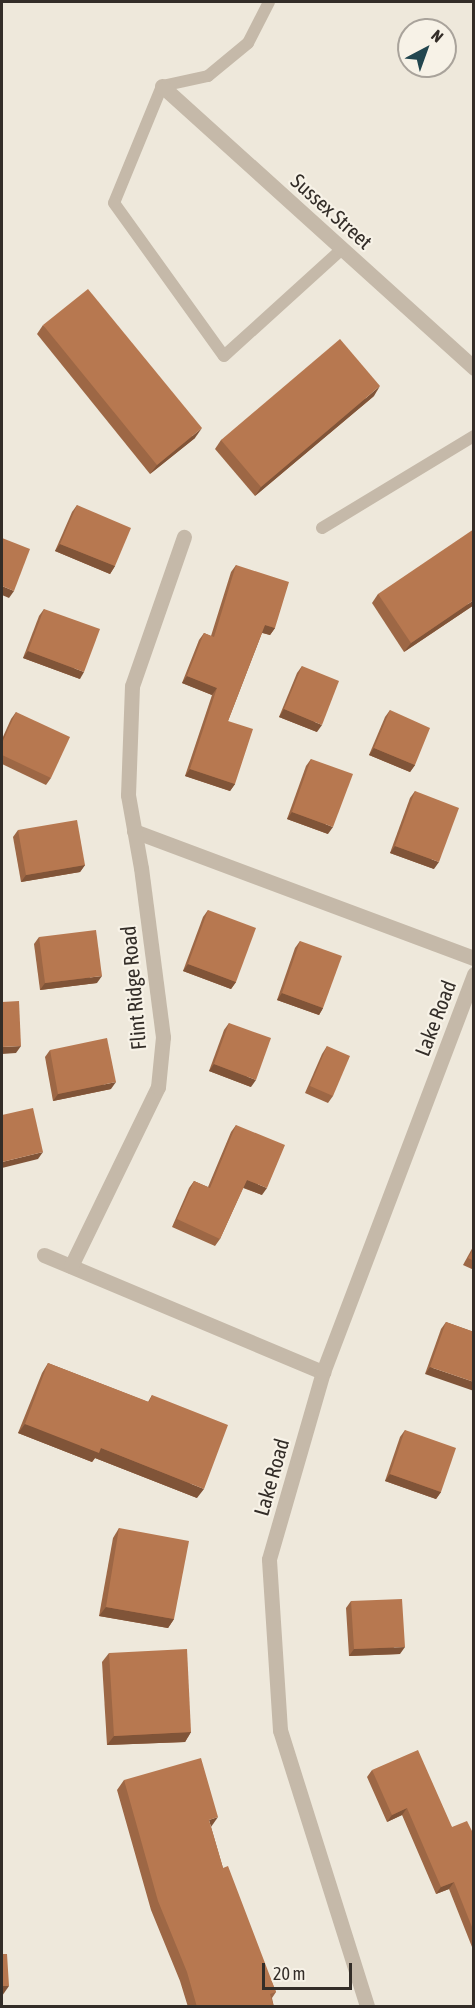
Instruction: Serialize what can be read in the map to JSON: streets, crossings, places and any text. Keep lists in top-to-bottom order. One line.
{"streets":{"street":["Sussex Street","Flint Ridge Road","Lake Road"]},"scale_bar":"20 m","north":"top right"}
